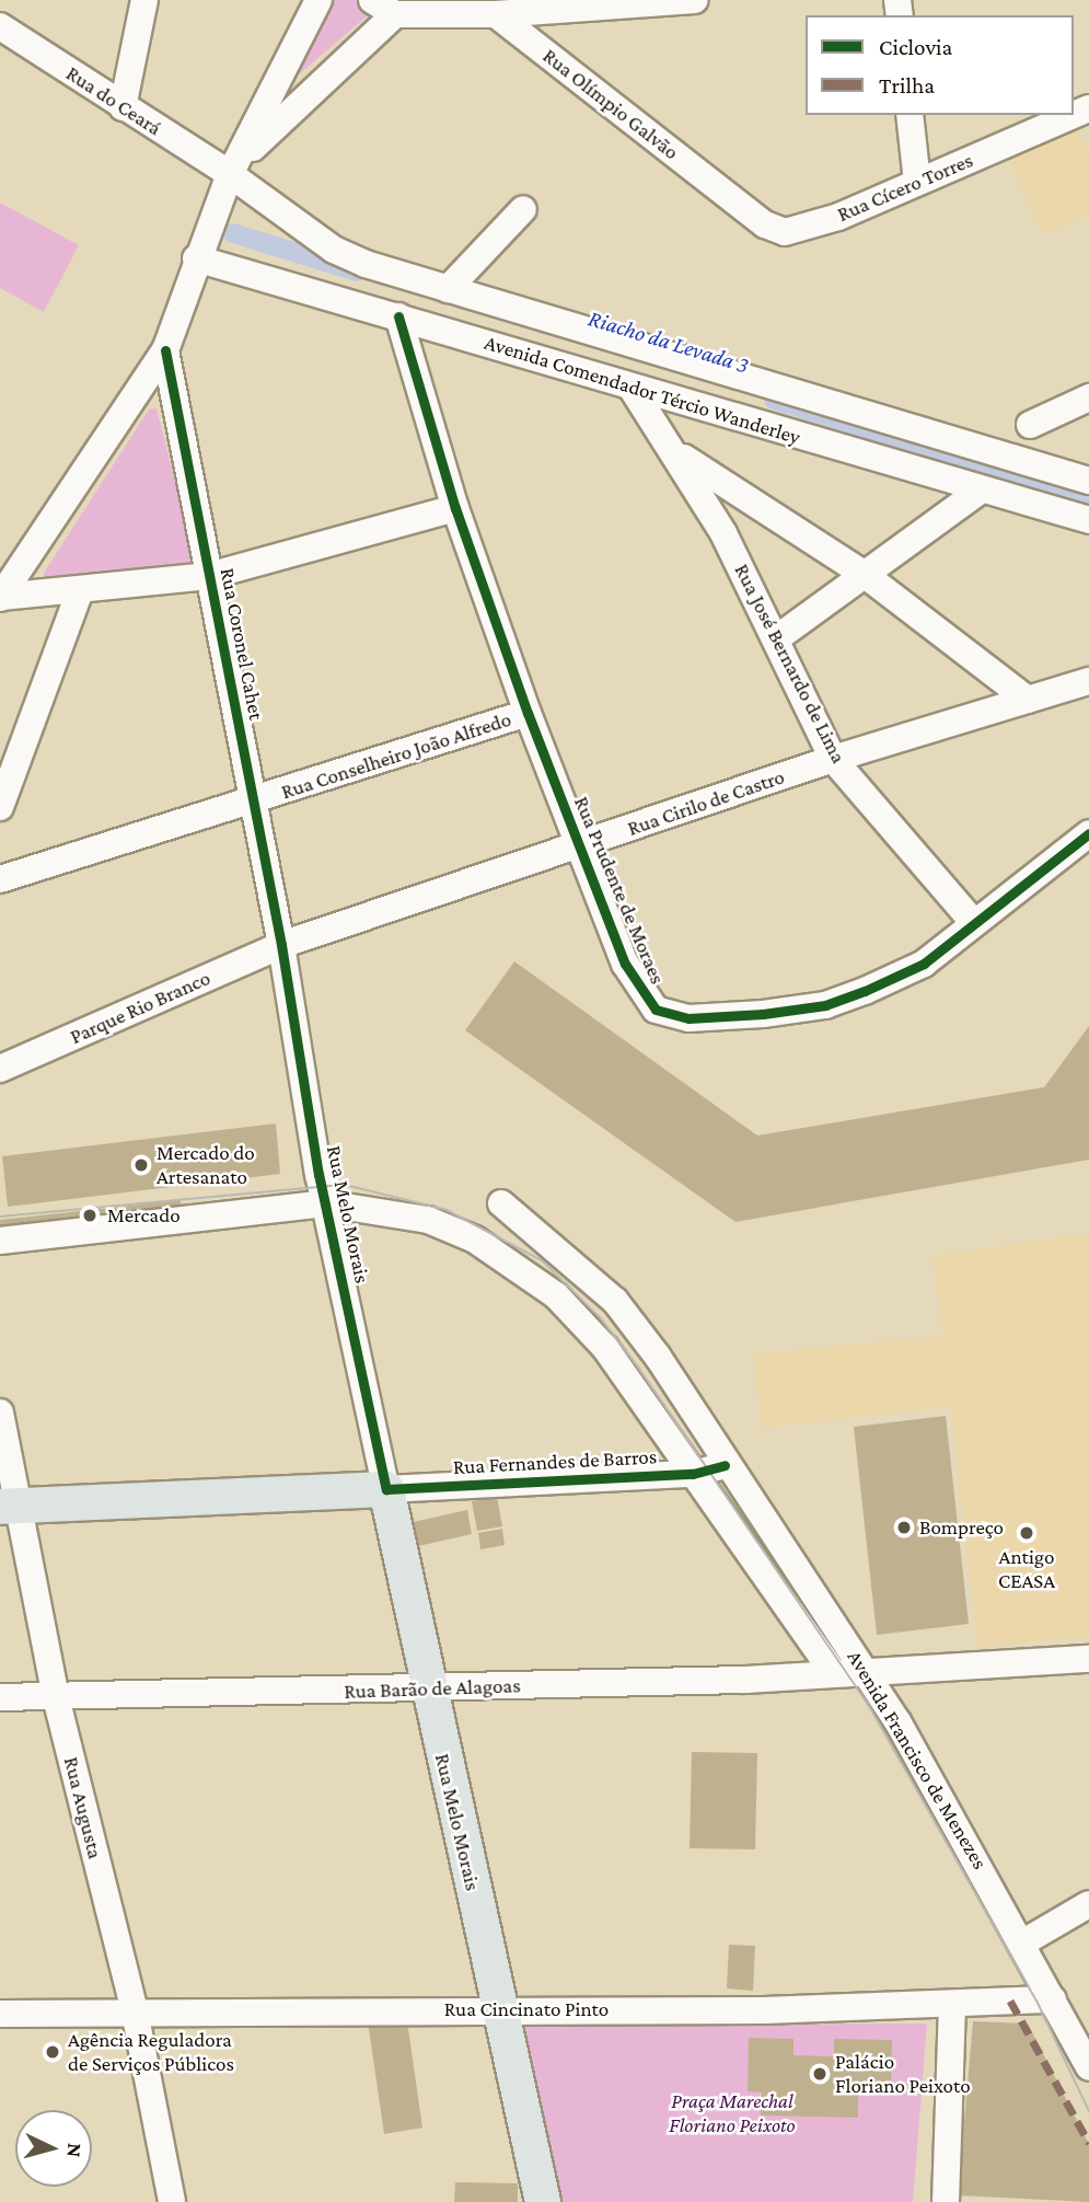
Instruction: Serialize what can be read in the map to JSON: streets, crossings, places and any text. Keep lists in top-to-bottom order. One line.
{"streets":{"main road":["Rua Melo Morais","Rua Fernandes de Barros"],"street":["Rua do Ceará","Rua Olímpio Galvão","Rua Cícero Torres","Avenida Comendador Tércio Wanderley","Rua Coronel Cahet","Rua José Bernardo de Lima","Rua Conselheiro João Alfredo","Rua Cirilo de Castro","Rua Prudente de Moraes","Parque Rio Branco","Rua Barão de Alagoas","Avenida Francisco de Menezes","Rua Augusta","Rua Cincinato Pinto"]},"crossings":[["Rua do Ceará","Avenida Comendador Tércio Wanderley"],["Rua Olímpio Galvão","Rua Cícero Torres"],["Avenida Comendador Tércio Wanderley","Rua José Bernardo de Lima"],["Avenida Comendador Tércio Wanderley","Rua Prudente de Moraes"],["Rua Coronel Cahet","Rua Conselheiro João Alfredo"],["Rua Coronel Cahet","Rua Cirilo de Castro"],["Rua Coronel Cahet","Parque Rio Branco"],["Rua Coronel Cahet","Rua Melo Morais"],["Rua José Bernardo de Lima","Rua Cirilo de Castro"],["Rua José Bernardo de Lima","Rua Prudente de Moraes"],["Rua Conselheiro João Alfredo","Rua Prudente de Moraes"],["Rua Cirilo de Castro","Rua Prudente de Moraes"],["Rua Cirilo de Castro","Parque Rio Branco"],["Rua Cirilo de Castro","Rua Melo Morais"],["Parque Rio Branco","Rua Melo Morais"],["Rua Melo Morais","Rua Fernandes de Barros"],["Rua Melo Morais","Rua Barão de Alagoas"],["Rua Melo Morais","Rua Cincinato Pinto"],["Rua Fernandes de Barros","Avenida Francisco de Menezes"],["Rua Fernandes de Barros","Rua Augusta"],["Rua Barão de Alagoas","Avenida Francisco de Menezes"],["Rua Barão de Alagoas","Rua Augusta"],["Avenida Francisco de Menezes","Rua Cincinato Pinto"],["Rua Augusta","Rua Cincinato Pinto"]],"water":["Riacho da Levada 3"],"parks":["Praça Marechal Floriano Peixoto"],"places":["Mercado do Artesanato","Mercado","Bompreço","Antigo CEASA","Agência Reguladora de Serviços Públicos","Palácio Floriano Peixoto"],"legend":["Ciclovia","Trilha"],"north":"right"}
